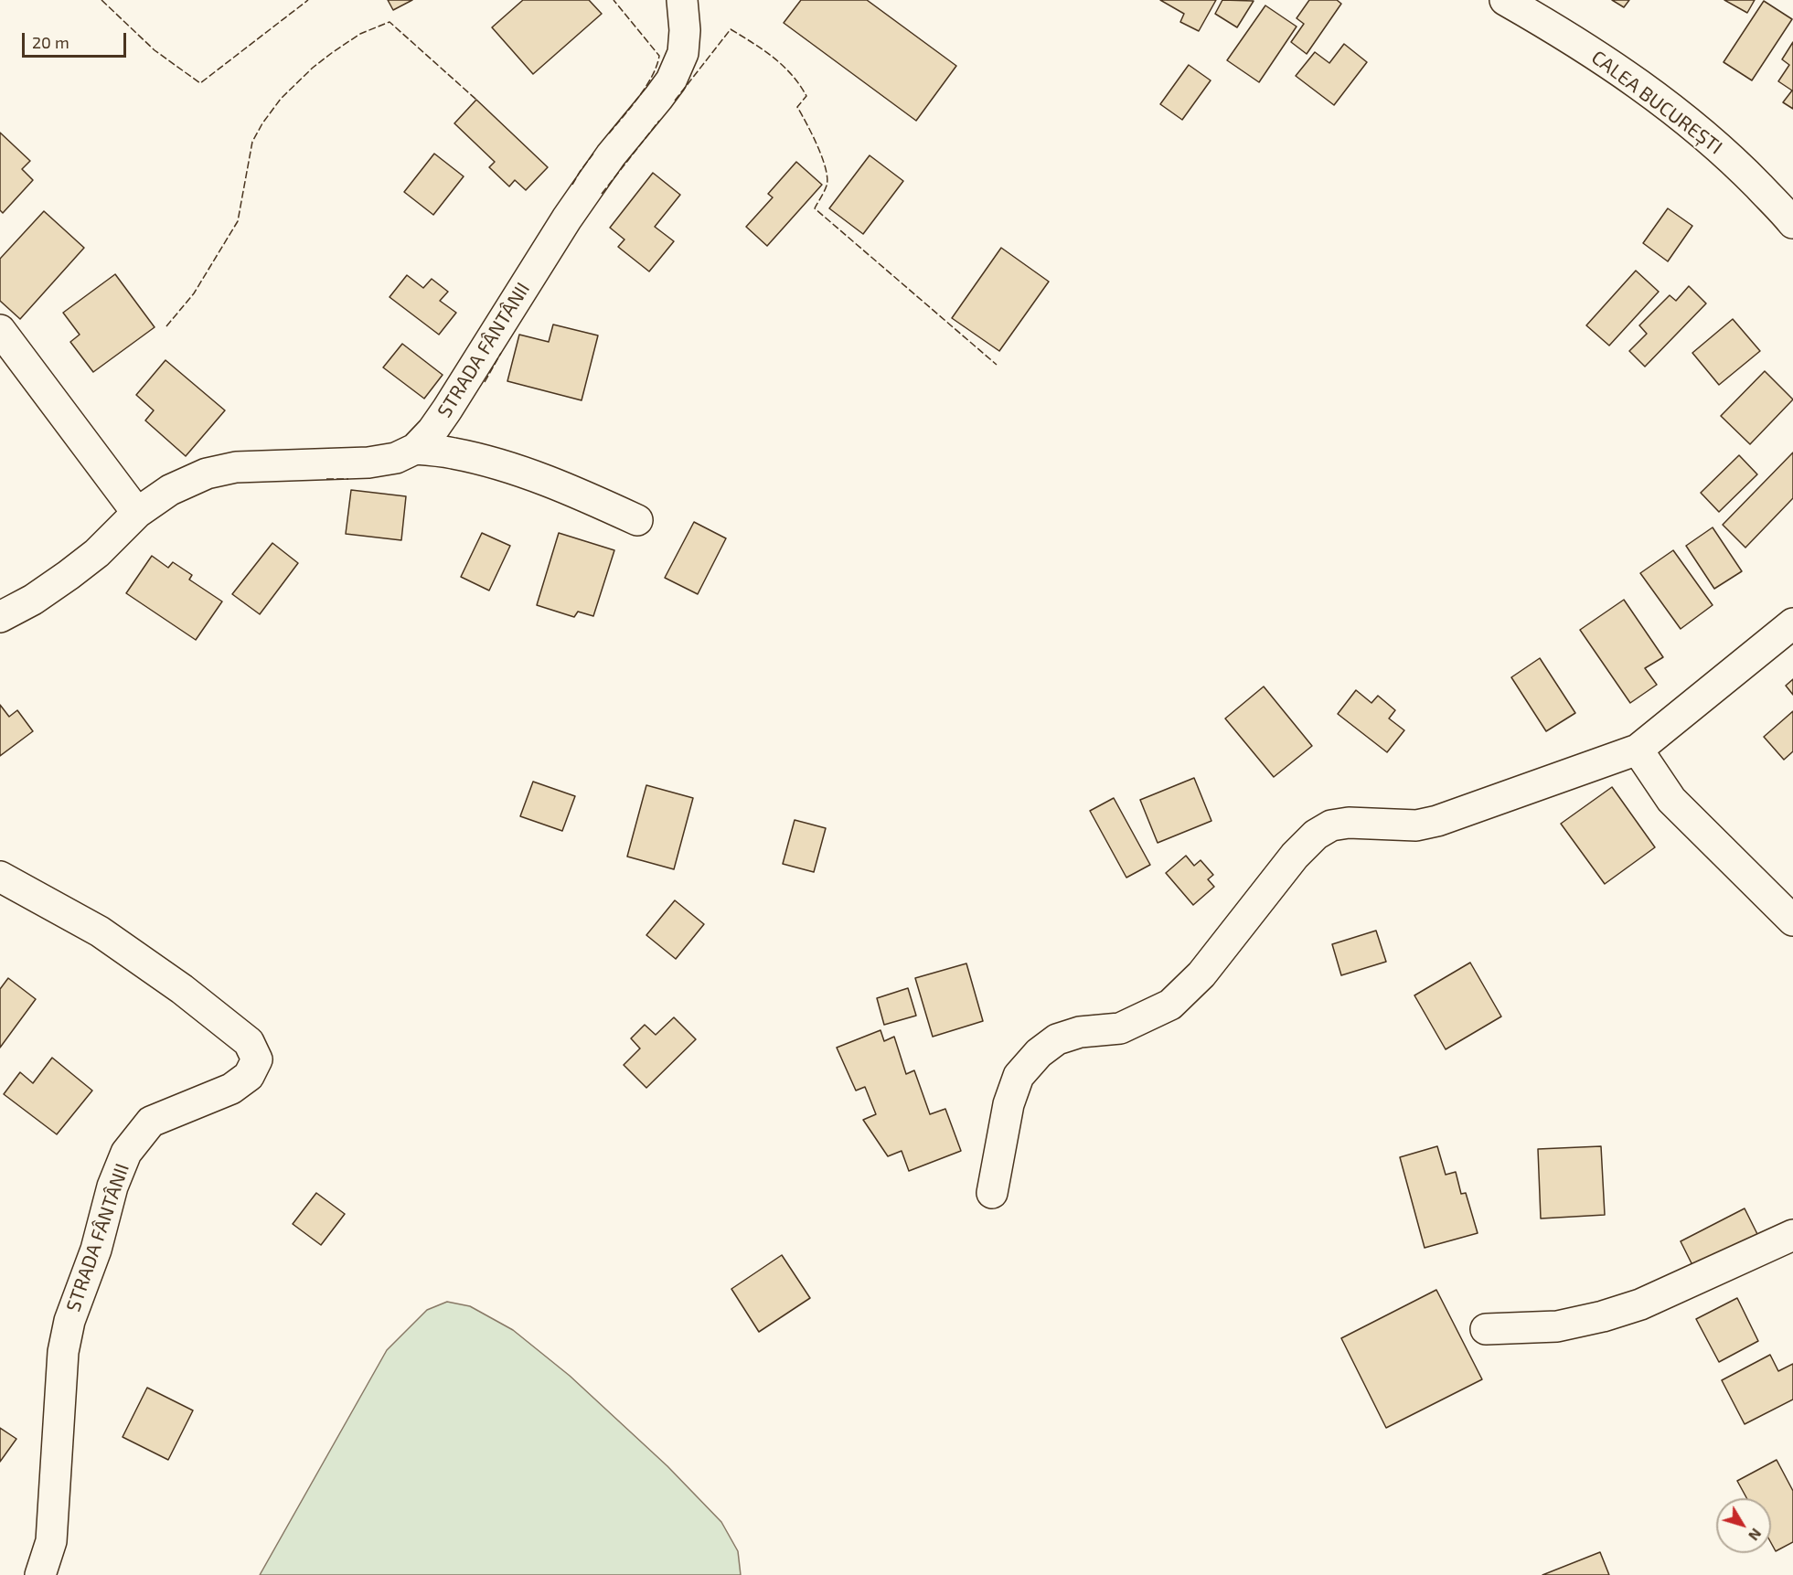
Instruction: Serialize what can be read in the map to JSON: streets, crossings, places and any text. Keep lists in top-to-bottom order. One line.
{"streets":{"main road":["CALEA BUCUREȘTI","STRADA FÂNTÂNII"]},"scale_bar":"20 m","north":"bottom right"}
